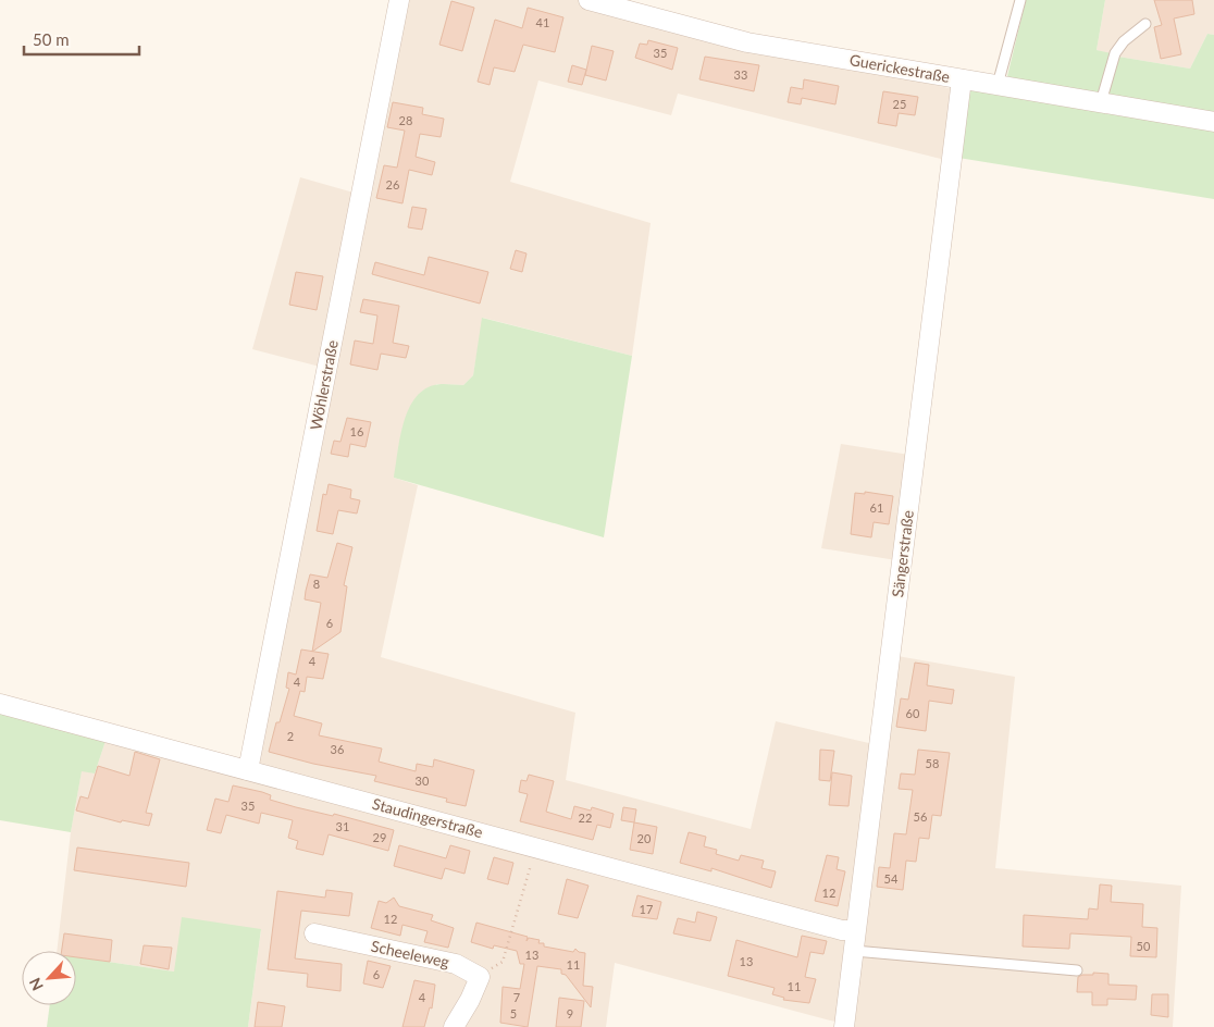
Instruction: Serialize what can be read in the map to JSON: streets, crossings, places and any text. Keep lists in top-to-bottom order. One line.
{"streets":{"street":["Guerickestraße","Wöhlerstraße","Sängerstraße","Staudingerstraße","Scheeleweg"]},"crossings":[["Guerickestraße","Sängerstraße"],["Wöhlerstraße","Staudingerstraße"],["Sängerstraße","Staudingerstraße"]],"house_numbers":["41","35","33","25","28","26","16","61","8","6","4","4","60","2","36","58","30","35","56","22","31","29","20","54","12","17","12","50","13","13","11","6","11","4","7","5","9"],"scale_bar":"50 m","north":"bottom left"}
